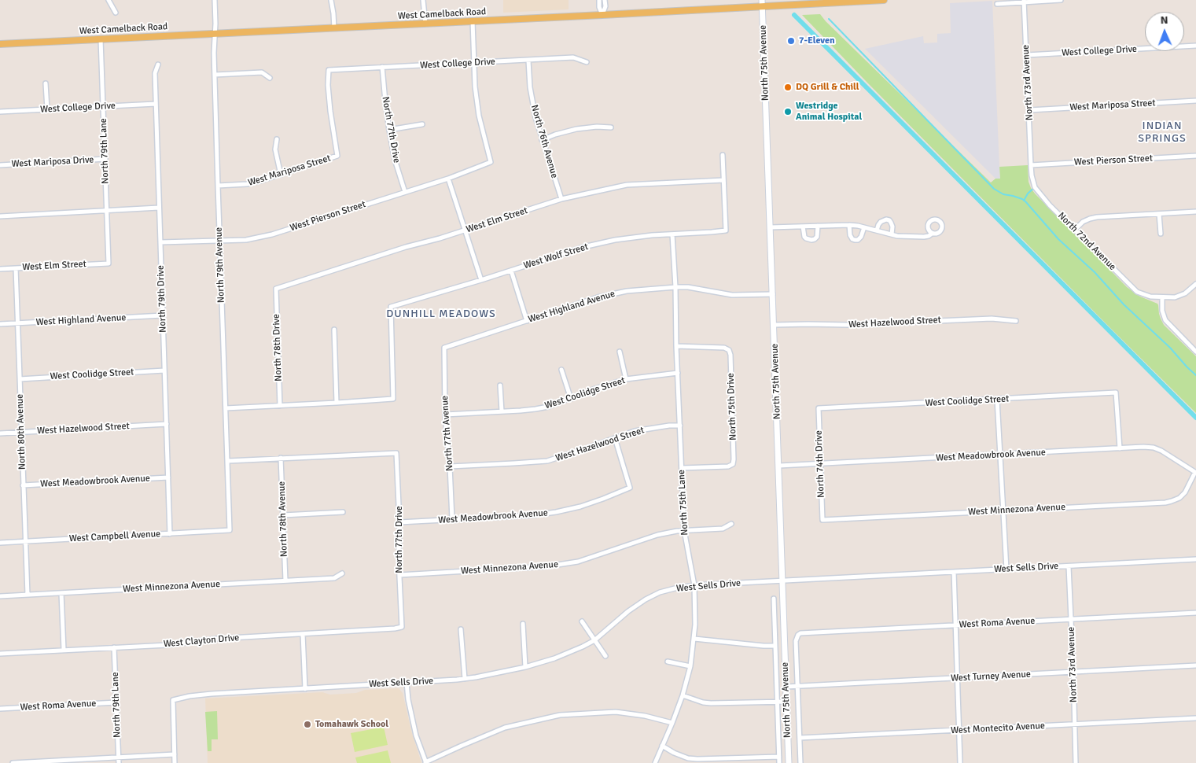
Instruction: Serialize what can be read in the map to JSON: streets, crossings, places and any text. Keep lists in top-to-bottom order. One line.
{"streets":{"main road":["West Camelback Road","North 75th Avenue"],"street":["West College Drive","North 73rd Avenue","West Mariposa Street","North 77th Drive","North 76th Avenue","North 79th Lane","West Pierson Street","West Mariposa Drive","West Elm Street","North 72nd Avenue","West Wolf Street","North 79th Avenue","North 79th Drive","West Highland Avenue","West Hazelwood Street","North 78th Drive","West Coolidge Street","North 75th Drive","North 80th Avenue","North 77th Avenue","West Meadowbrook Avenue","North 74th Drive","North 75th Lane","West Minnezona Avenue","North 78th Avenue","West Campbell Avenue","West Sells Drive","West Roma Avenue","West Clayton Drive","West Turney Avenue","West Montecito Avenue"]},"crossings":[["West Camelback Road","North 75th Avenue"],["West Camelback Road","North 79th Lane"],["West Camelback Road","North 79th Avenue"],["West College Drive","North 73rd Avenue"],["West College Drive","West Mariposa Street"],["West College Drive","North 77th Drive"],["West College Drive","North 76th Avenue"],["West College Drive","North 79th Lane"],["West College Drive","West Pierson Street"],["West College Drive","North 79th Drive"],["North 75th Avenue","West Highland Avenue"],["North 75th Avenue","West Hazelwood Street"],["North 75th Avenue","West Meadowbrook Avenue"],["North 75th Avenue","West Sells Drive"],["North 75th Avenue","West Roma Avenue"],["North 75th Avenue","West Turney Avenue"],["North 75th Avenue","West Montecito Avenue"],["North 73rd Avenue","West Mariposa Street"],["North 73rd Avenue","West Pierson Street"],["North 73rd Avenue","North 72nd Avenue"],["North 73rd Avenue","West Sells Drive"],["North 73rd Avenue","West Roma Avenue"],["North 73rd Avenue","West Turney Avenue"],["North 73rd Avenue","West Montecito Avenue"],["West Mariposa Street","North 79th Avenue"],["North 77th Drive","West Pierson Street"],["North 77th Drive","West Meadowbrook Avenue"],["North 77th Drive","West Minnezona Avenue"],["North 77th Drive","North 78th Avenue"],["North 77th Drive","West Clayton Drive"],["North 76th Avenue","West Elm Street"],["North 79th Lane","West Mariposa Drive"],["North 79th Lane","West Elm Street"],["North 79th Lane","West Roma Avenue"],["North 79th Lane","West Clayton Drive"],["West Pierson Street","North 72nd Avenue"],["West Pierson Street","North 79th Avenue"],["West Pierson Street","North 79th Drive"],["West Elm Street","West Wolf Street"],["West Elm Street","North 78th Drive"],["West Elm Street","North 80th Avenue"],["West Wolf Street","North 75th Lane"],["North 79th Avenue","West Campbell Avenue"],["North 79th Drive","West Highland Avenue"],["North 79th Drive","West Hazelwood Street"],["North 79th Drive","West Coolidge Street"],["North 79th Drive","West Meadowbrook Avenue"],["North 79th Drive","West Campbell Avenue"],["West Highland Avenue","North 80th Avenue"],["West Highland Avenue","North 77th Avenue"],["West Highland Avenue","North 75th Lane"],["West Hazelwood Street","North 80th Avenue"],["West Hazelwood Street","North 77th Avenue"],["West Hazelwood Street","West Meadowbrook Avenue"],["West Hazelwood Street","North 75th Lane"],["West Coolidge Street","North 80th Avenue"],["West Coolidge Street","North 77th Avenue"],["West Coolidge Street","West Meadowbrook Avenue"],["West Coolidge Street","North 74th Drive"],["West Coolidge Street","North 75th Lane"],["North 75th Drive","North 75th Lane"],["North 80th Avenue","West Meadowbrook Avenue"],["North 80th Avenue","West Minnezona Avenue"],["North 80th Avenue","West Campbell Avenue"],["North 77th Avenue","West Meadowbrook Avenue"],["West Meadowbrook Avenue","North 74th Drive"],["West Meadowbrook Avenue","West Minnezona Avenue"],["North 74th Drive","West Minnezona Avenue"],["North 75th Lane","West Minnezona Avenue"],["North 75th Lane","West Sells Drive"],["West Minnezona Avenue","North 78th Avenue"]],"districts":["INDIAN SPRINGS","DUNHILL MEADOWS"],"places":["7-Eleven","DQ Grill & Chill","Westridge Animal Hospital","Tomahawk School"],"north":"top"}
